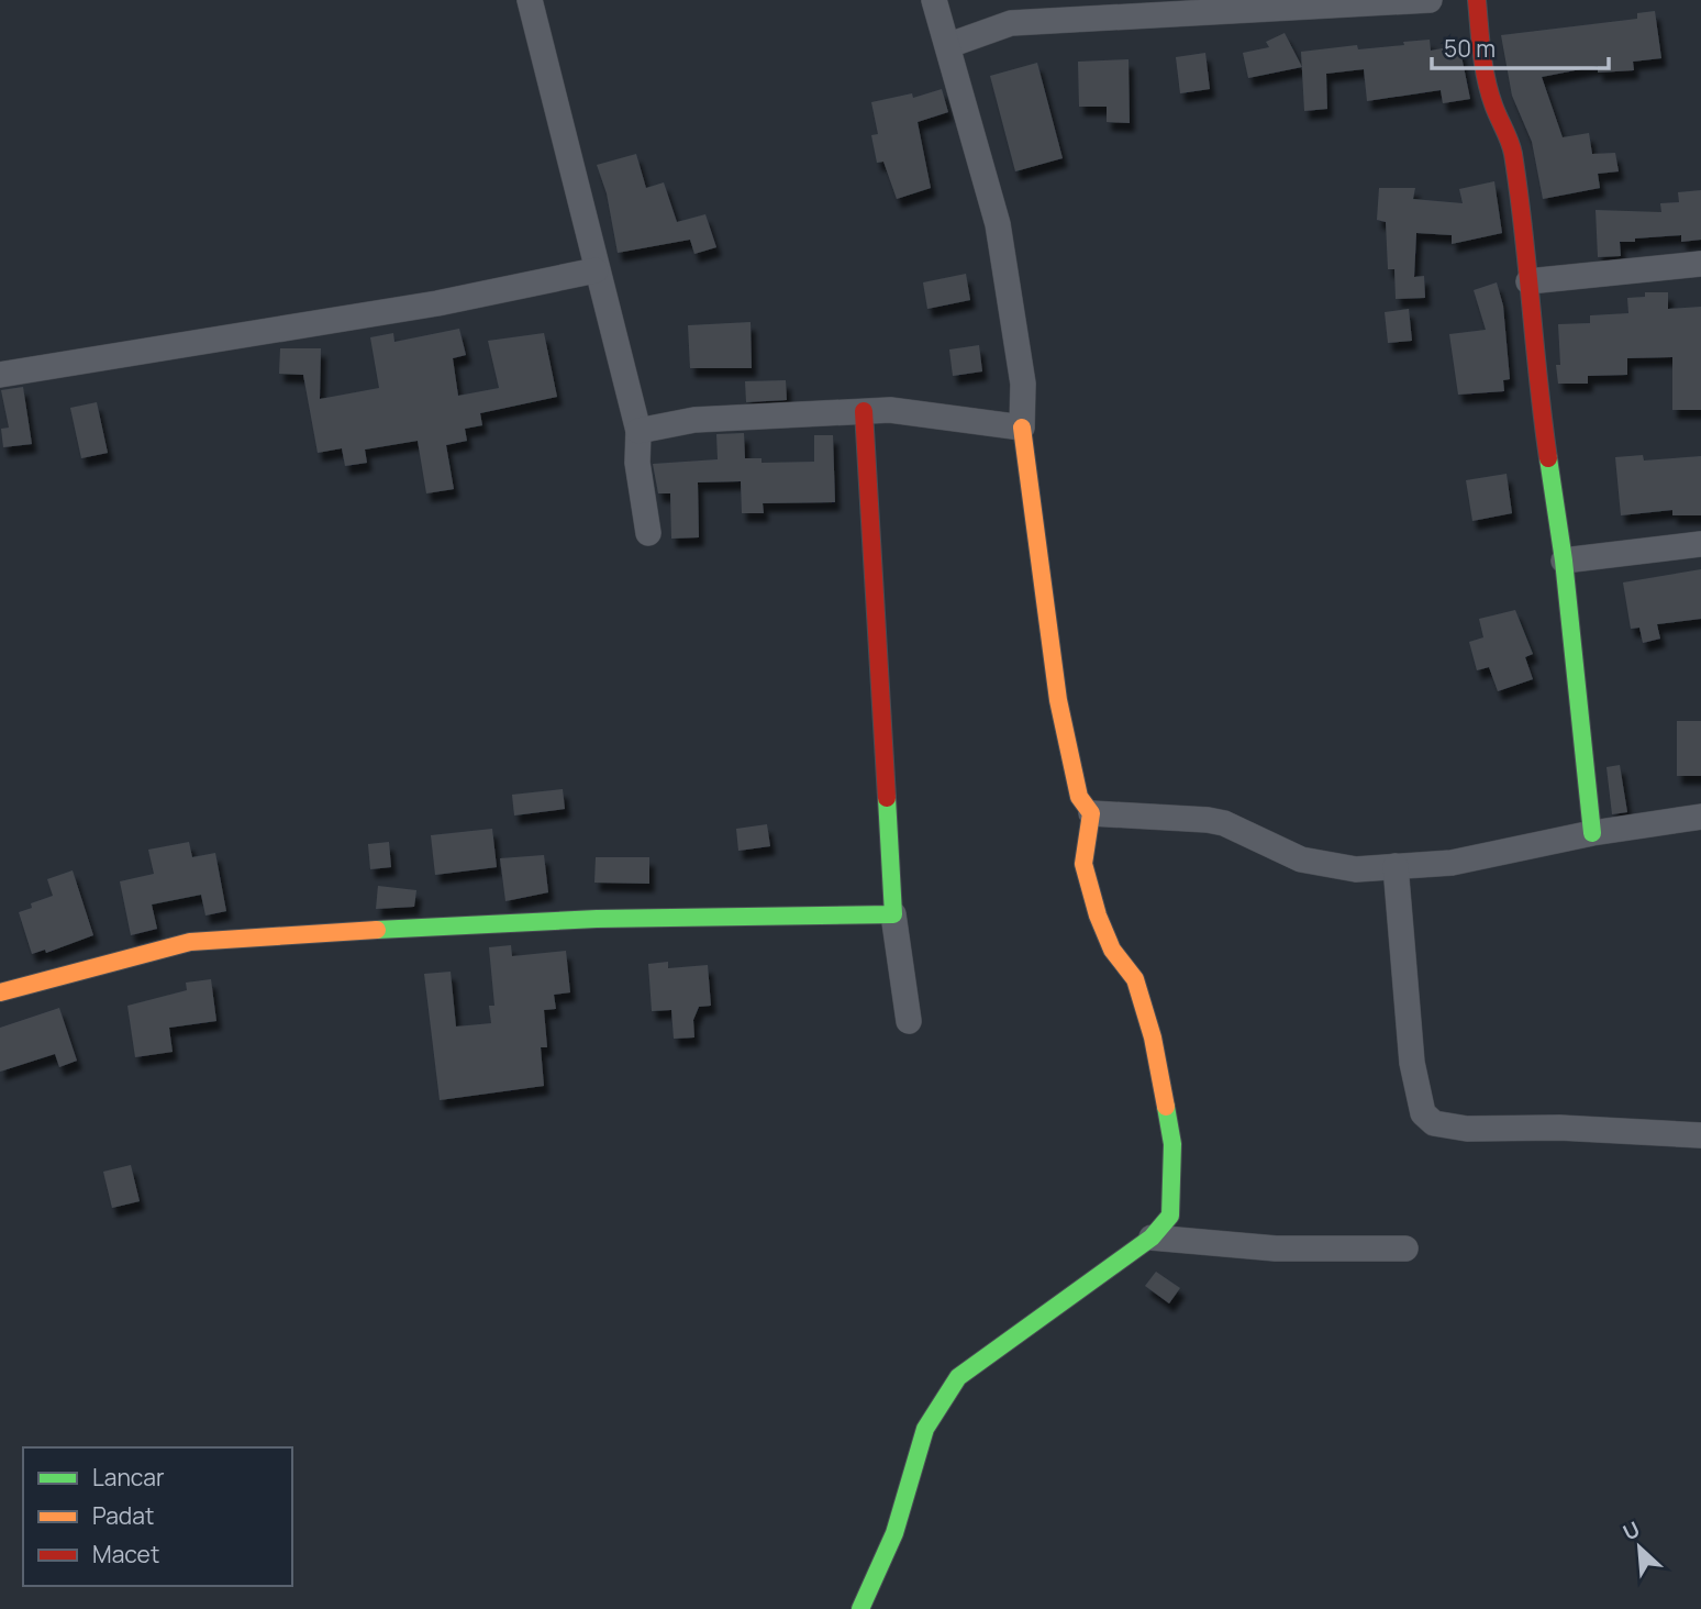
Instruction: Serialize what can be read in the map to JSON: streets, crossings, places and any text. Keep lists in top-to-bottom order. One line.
{"legend":["Lancar","Padat","Macet"],"scale_bar":"50 m","north":"top left"}
